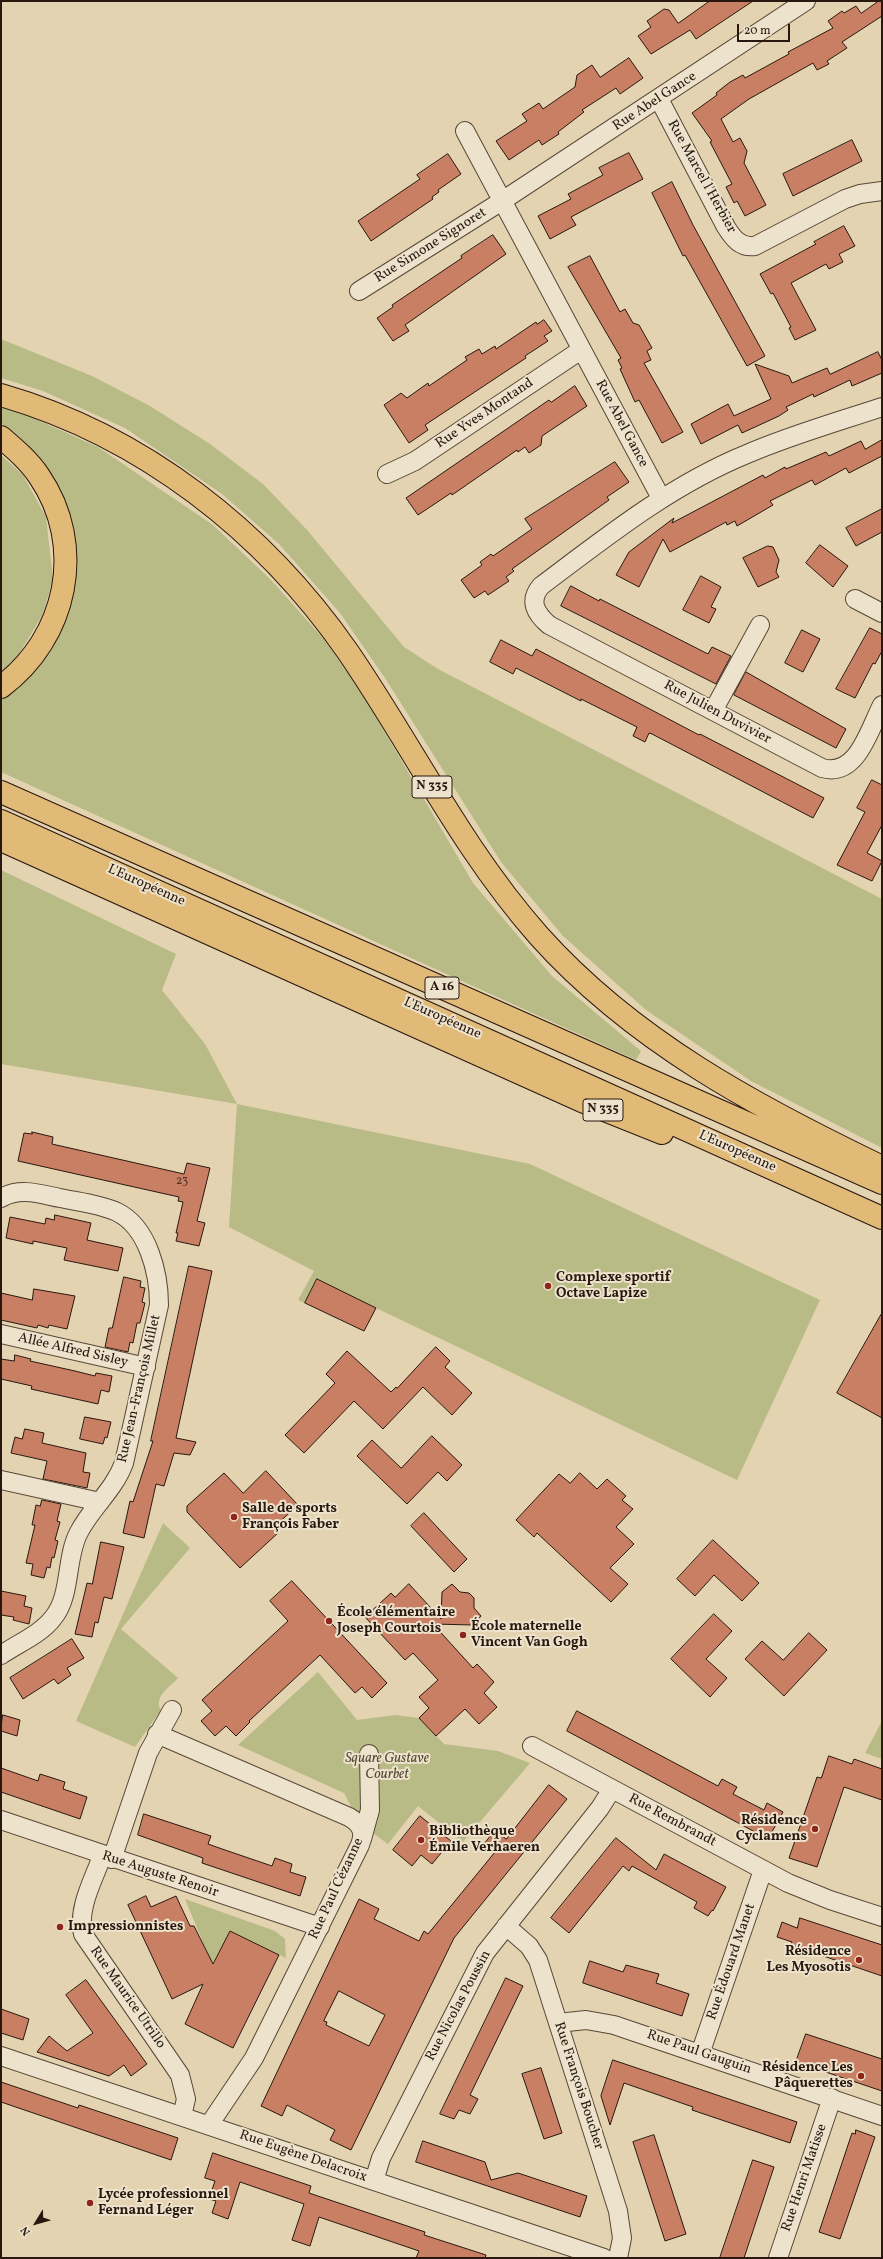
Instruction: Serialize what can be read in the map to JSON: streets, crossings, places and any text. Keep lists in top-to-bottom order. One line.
{"streets":{"highway":["N 335","L'Européenne","A 16"],"street":["Rue Abel Gance","Rue Marcel l'Herbier","Rue Simone Signoret","Rue Yves Montand","Rue Julien Duvivier","Allée Alfred Sisley","Rue Jean-François Millet","Rue Rembrandt","Rue Auguste Renoir","Rue Paul Cézanne","Rue Édouard Manet","Rue Maurice Utrillo","Rue Nicolas Poussin","Rue Paul Gauguin","Rue François Boucher","Rue Eugène Delacroix","Rue Henri Matisse"]},"crossings":[["Rue Abel Gance","Rue Marcel l'Herbier"],["Rue Abel Gance","Rue Simone Signoret"],["Rue Abel Gance","Rue Yves Montand"],["Rue Abel Gance","Rue Julien Duvivier"],["N 335","L'Européenne"],["Allée Alfred Sisley","Rue Jean-François Millet"],["Rue Rembrandt","Rue Édouard Manet"],["Rue Rembrandt","Rue Nicolas Poussin"],["Rue Auguste Renoir","Rue Paul Cézanne"],["Rue Auguste Renoir","Rue Maurice Utrillo"],["Rue Paul Cézanne","Rue Maurice Utrillo"],["Rue Paul Cézanne","Rue Eugène Delacroix"],["Rue Édouard Manet","Rue Paul Gauguin"],["Rue Maurice Utrillo","Rue Eugène Delacroix"],["Rue Nicolas Poussin","Rue François Boucher"],["Rue Nicolas Poussin","Rue Eugène Delacroix"],["Rue Paul Gauguin","Rue François Boucher"],["Rue Paul Gauguin","Rue Henri Matisse"]],"parks":["Square Gustave Courbet"],"places":["Complexe sportif Octave Lapize","Salle de sports François Faber","École élémentaire Joseph Courtois","École maternelle Vincent Van Gogh","Résidence Cyclamens","Bibliothèque Émile Verhaeren","Impressionnistes","Résidence Les Myosotis","Résidence Les Pâquerettes","Lycée professionnel Fernand Léger"],"house_numbers":["23"],"scale_bar":"20 m","north":"bottom left"}
